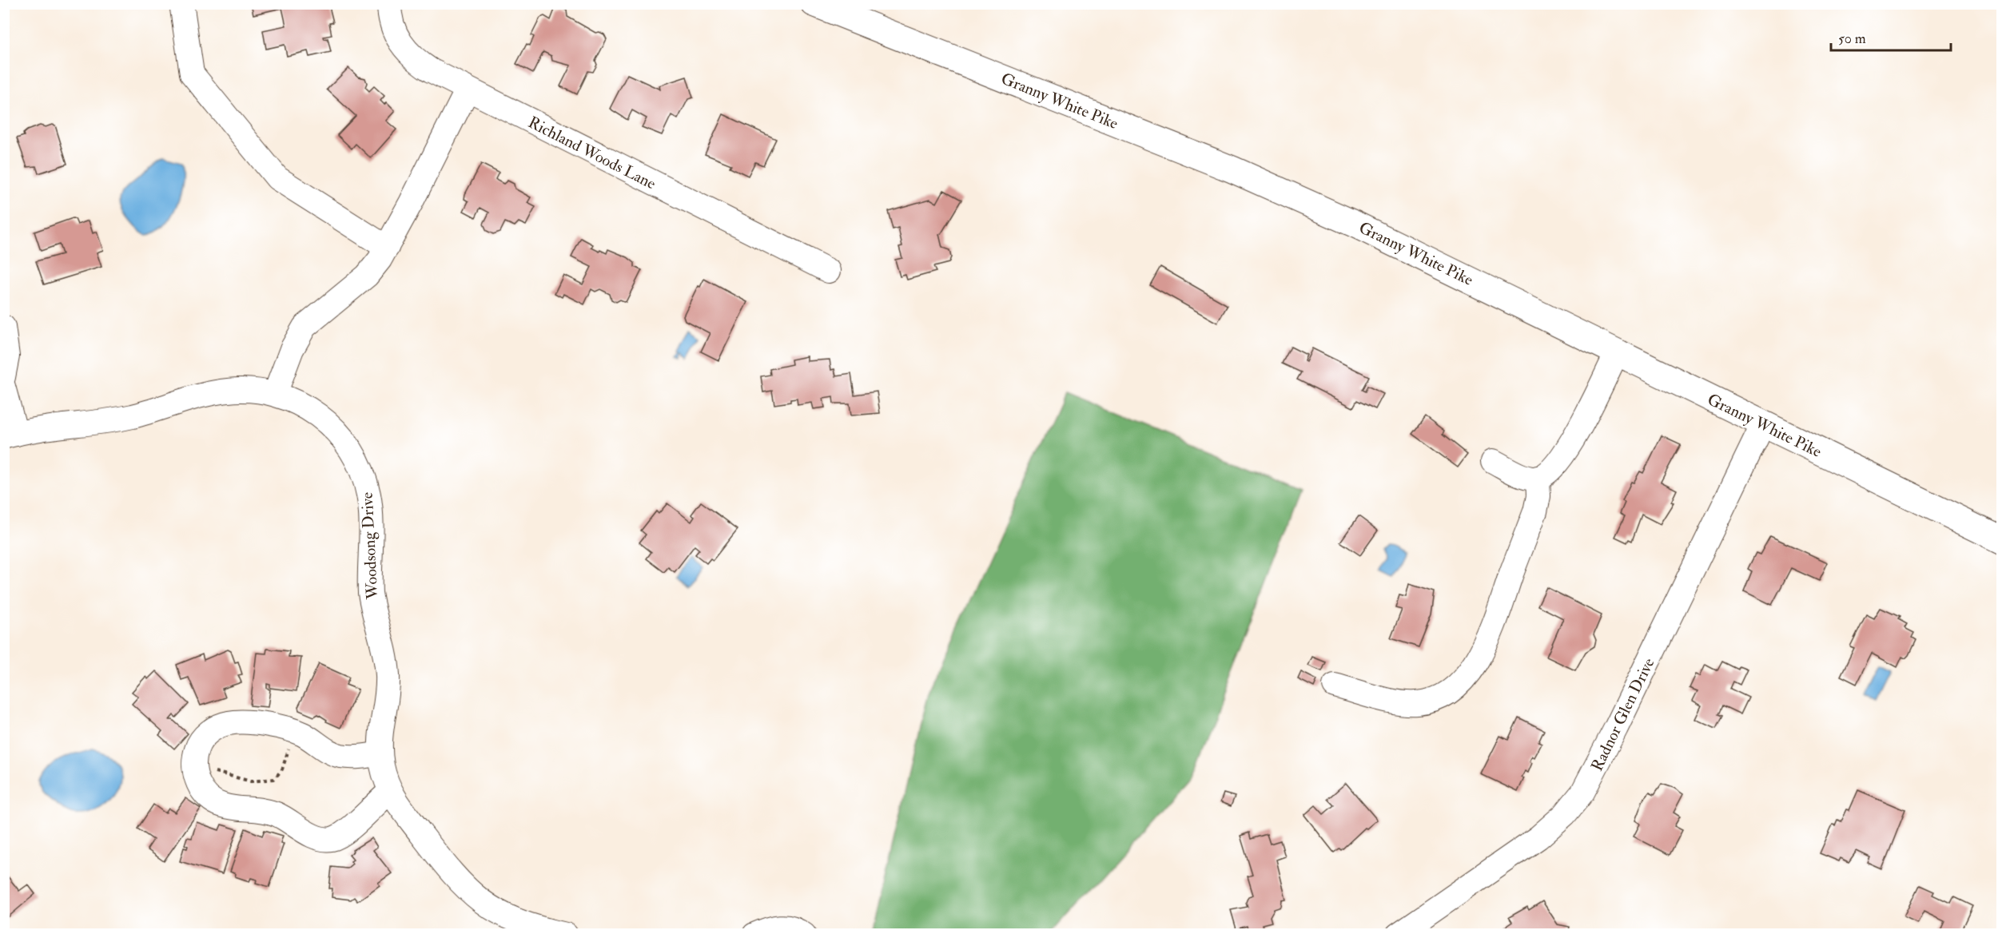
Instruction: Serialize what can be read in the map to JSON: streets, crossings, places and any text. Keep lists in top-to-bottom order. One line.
{"streets":{"main road":["Granny White Pike"],"street":["Richland Woods Lane","Woodsong Drive","Radnor Glen Drive"]},"crossings":[["Granny White Pike","Radnor Glen Drive"]],"scale_bar":"50 m"}
